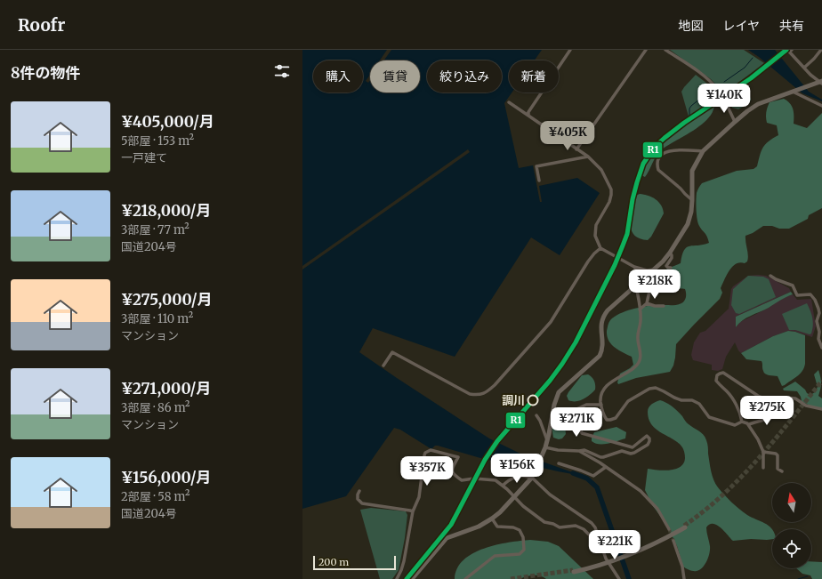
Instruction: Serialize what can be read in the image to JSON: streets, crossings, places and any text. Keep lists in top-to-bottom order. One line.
{"places":["調川"],"lines":["transit line R1"],"scale_bar":"200 m","north":"top","page":{"header":"Roofr","nav":["地図","レイヤ","共有"],"heading":"8件の物件","chip":["購入","賃貸","絞り込み","新着"],"price":["¥140K","¥405K","¥218K","¥275K","¥271K","¥156K","¥357K","¥221K"],"list":[{"name":"¥405,000/月","note":"5部屋 · 153 m² · 一戸建て"},{"name":"¥218,000/月","note":"3部屋 · 77 m² · 国道204号"},{"name":"¥275,000/月","note":"3部屋 · 110 m² · マンション"},{"name":"¥271,000/月","note":"3部屋 · 86 m² · マンション"},{"name":"¥156,000/月","note":"2部屋 · 58 m² · 国道204号"}],"scale":"200 m"}}
